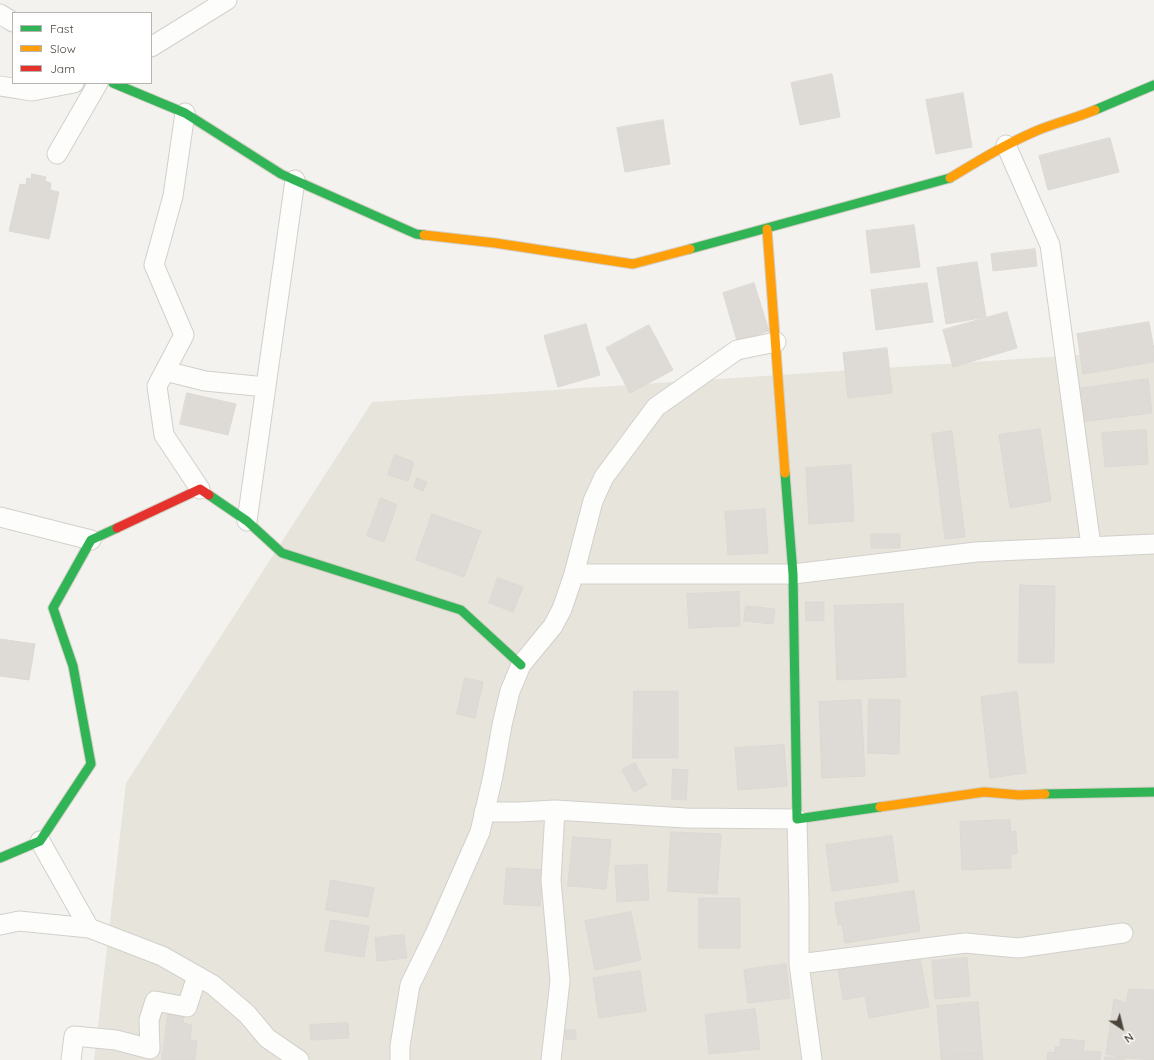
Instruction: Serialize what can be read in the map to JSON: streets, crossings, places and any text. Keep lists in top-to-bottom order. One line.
{"legend":["Fast","Slow","Jam"],"north":"bottom right"}
